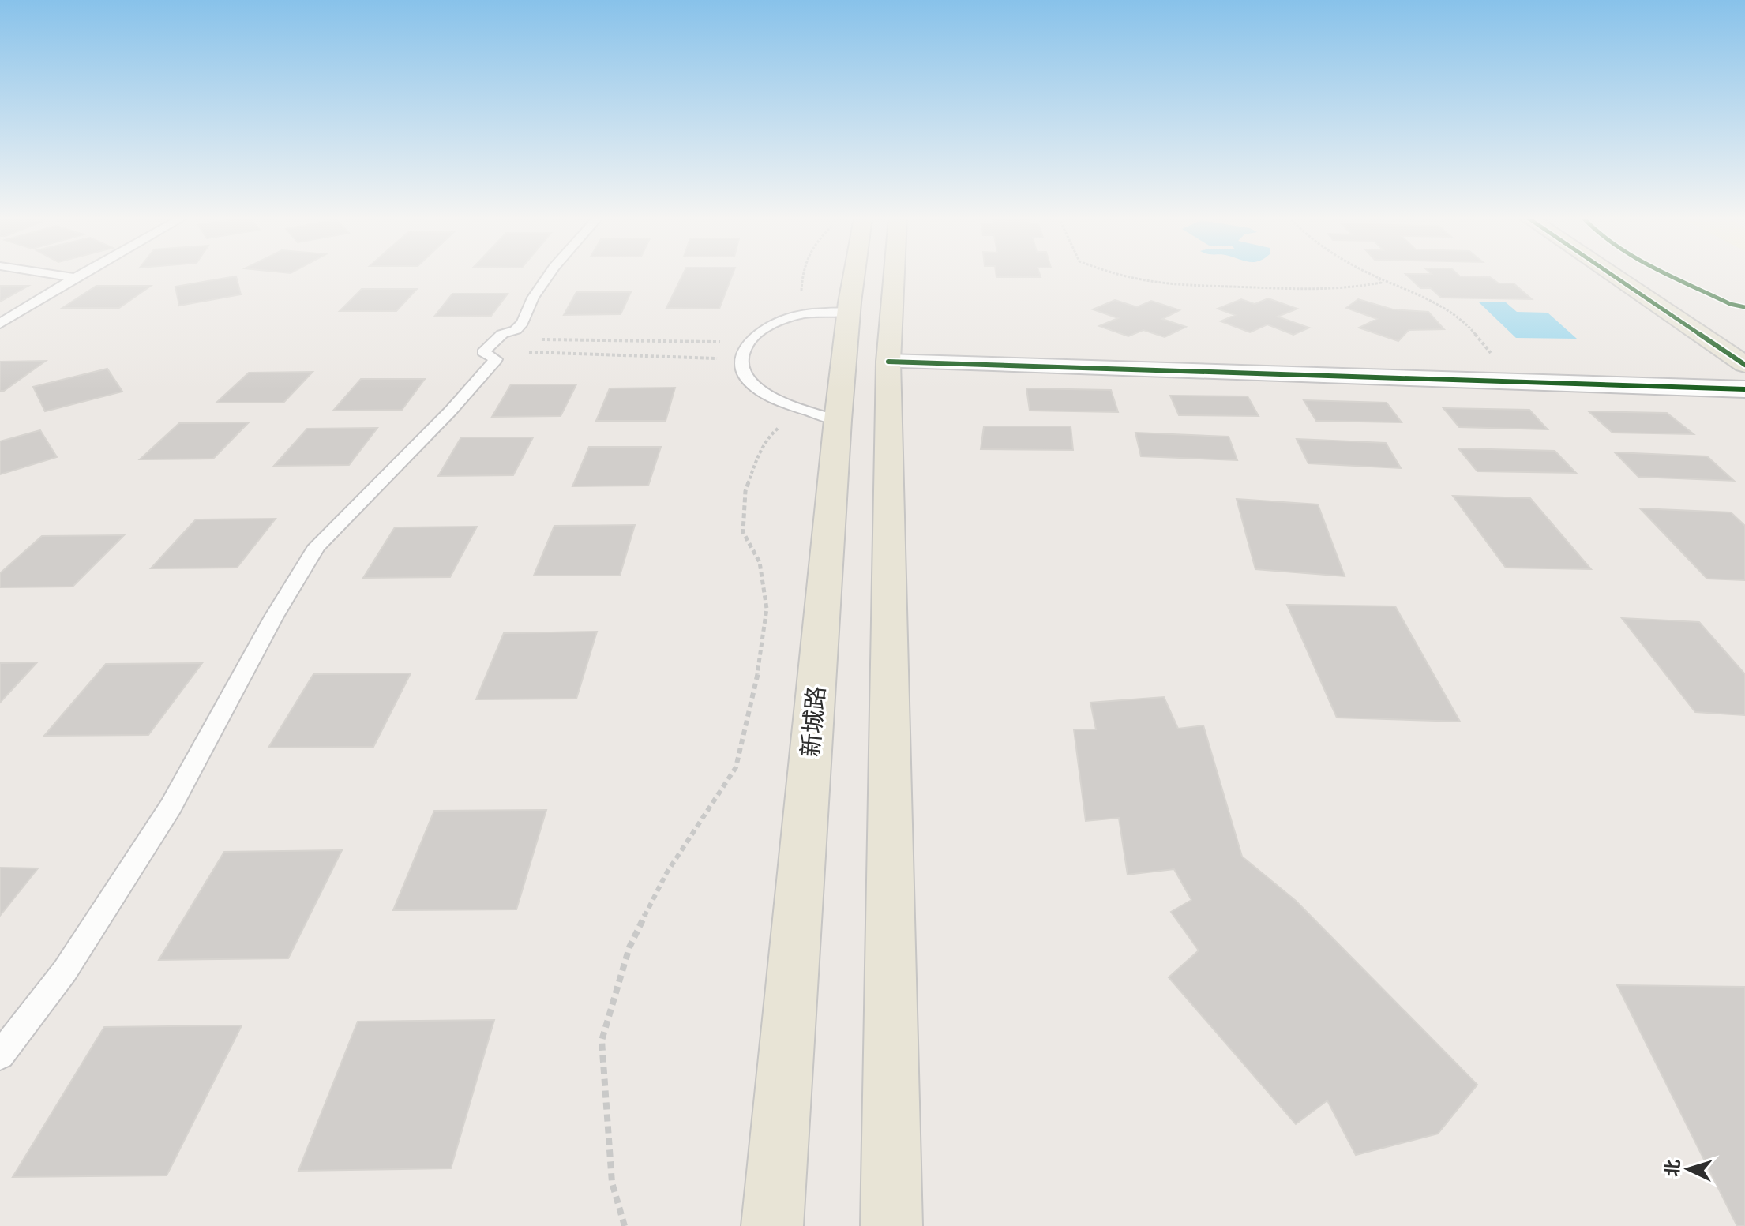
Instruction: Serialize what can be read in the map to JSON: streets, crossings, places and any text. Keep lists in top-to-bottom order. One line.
{"streets":{"main road":["新城路"]},"north":"left"}
